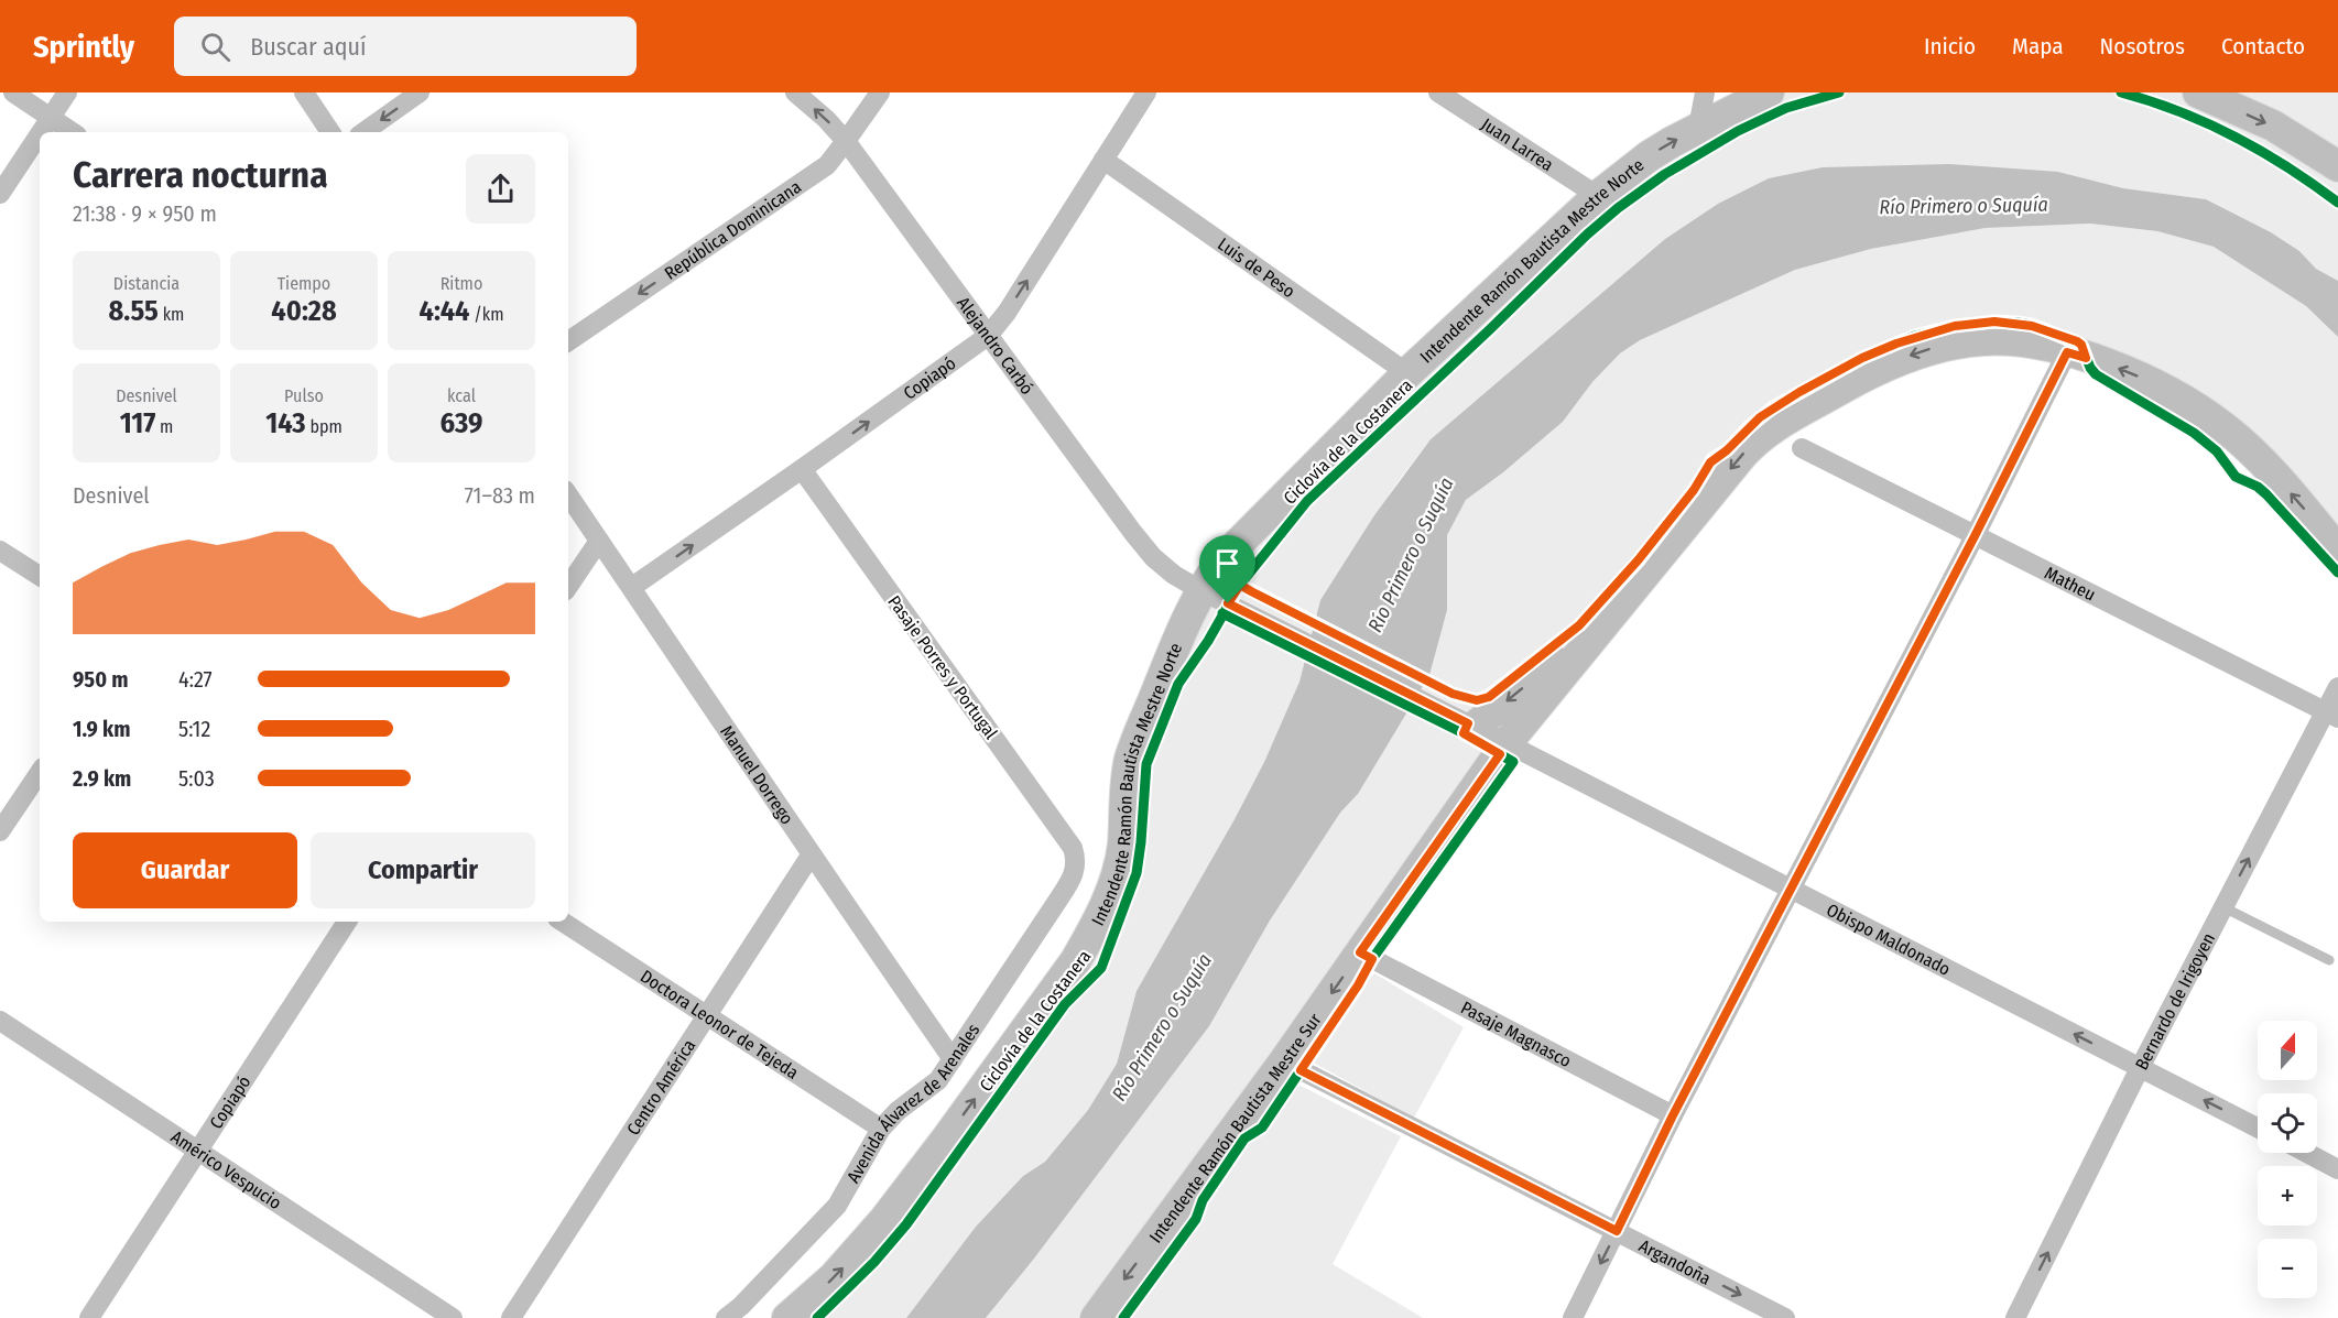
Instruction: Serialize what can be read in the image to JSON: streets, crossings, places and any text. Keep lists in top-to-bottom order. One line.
{"streets":{"main road":["Intendente Ramón Bautista Mestre Norte","Intendente Ramón Bautista Mestre Sur"],"street":["Juan Larrea","República Dominicana","Luis de Peso","Alejandro Carbó","Copiapó","Matheu","Pasaje Porres y Portugal","Manuel Dorrego","Obispo Maldonado","Bernardo de Irigoyen","Doctora Leonor de Tejeda","Pasaje Magnasco","Centro América","Avenida Álvarez de Arenales","Américo Vespucio","Argandoña"],"cycle path":["Ciclovía de la Costanera"]},"crossings":[["Juan Larrea","Intendente Ramón Bautista Mestre Norte"],["República Dominicana","Alejandro Carbó"],["Intendente Ramón Bautista Mestre Norte","Luis de Peso"],["Intendente Ramón Bautista Mestre Norte","Alejandro Carbó"],["Luis de Peso","Copiapó"],["Alejandro Carbó","Copiapó"],["Alejandro Carbó","Obispo Maldonado"],["Copiapó","Pasaje Porres y Portugal"],["Copiapó","Manuel Dorrego"],["Copiapó","Américo Vespucio"],["Matheu","Bernardo de Irigoyen"],["Pasaje Porres y Portugal","Avenida Álvarez de Arenales"],["Manuel Dorrego","Centro América"],["Manuel Dorrego","Avenida Álvarez de Arenales"],["Obispo Maldonado","Bernardo de Irigoyen"],["Obispo Maldonado","Intendente Ramón Bautista Mestre Sur"],["Doctora Leonor de Tejeda","Centro América"],["Doctora Leonor de Tejeda","Avenida Álvarez de Arenales"],["Pasaje Magnasco","Intendente Ramón Bautista Mestre Sur"],["Intendente Ramón Bautista Mestre Sur","Argandoña"]],"one_way":["República Dominicana","Intendente Ramón Bautista Mestre Norte","Copiapó","Obispo Maldonado","Bernardo de Irigoyen"],"water":["Río Primero o Suquía"],"north":"top","page":{"header":"Sprintly","search":"Buscar aquí","nav":["Inicio","Mapa","Nosotros","Contacto"],"heading":["Carrera nocturna","21:38 · 9 × 950 m"],"stats":[["Distancia","8.55 km"],["Tiempo","40:28"],["Ritmo","4:44 /km"],["Desnivel","117 m"],["Pulso","143 bpm"],["kcal","639"]],"chart":["Desnivel","71–83 m"],"list":[{"name":"950 m","note":"4:27"},{"name":"1.9 km","note":"5:12"},{"name":"2.9 km","note":"5:03"}],"buttons":["Guardar","Compartir"],"map_buttons":["+","−"]}}
